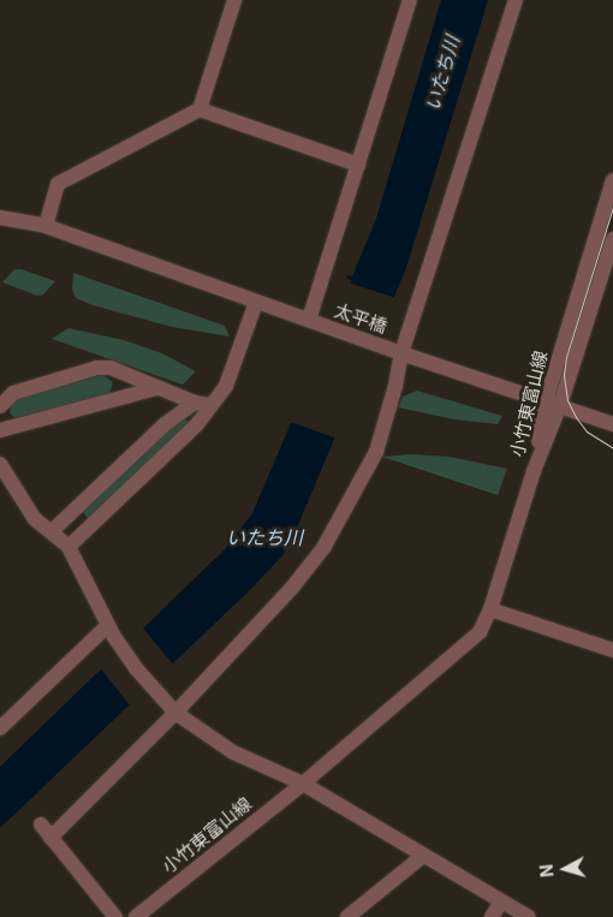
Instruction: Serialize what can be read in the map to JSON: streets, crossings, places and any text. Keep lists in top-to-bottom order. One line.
{"streets":{"street":["太平橋","小竹東富山線"]},"crossings":[["太平橋","小竹東富山線"]],"water":["いたち川"],"north":"left"}
